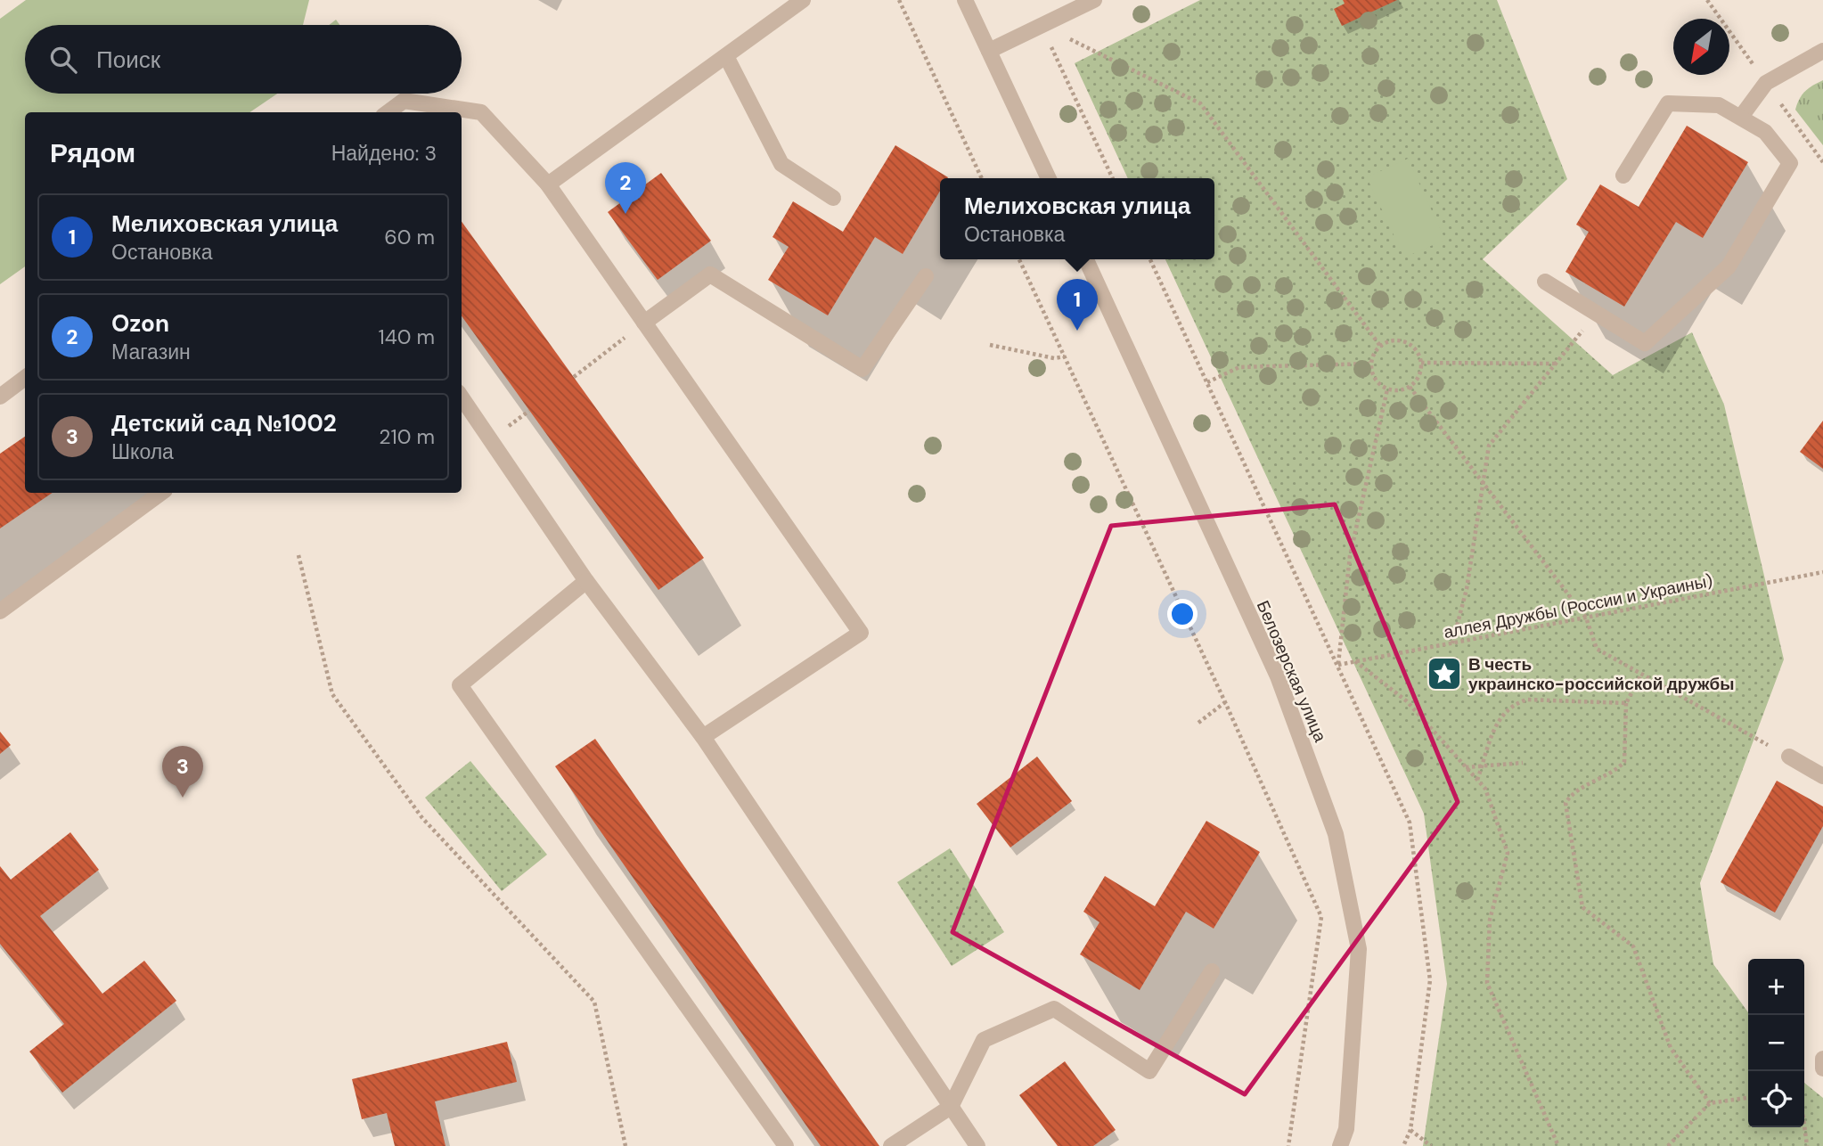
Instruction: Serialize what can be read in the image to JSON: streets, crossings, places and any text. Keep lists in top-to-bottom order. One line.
{"streets":{"street":["Белозерская улица"],"path":["аллея Дружбы (России и Украины)"]},"places":{"place":["В честь украинско-российской дружбы"]},"north":"bottom left","page":{"search":"Поиск","heading":["Рядом","Найдено: 3"],"pins":["2","1","3"],"popup":["Мелиховская улица","Остановка"],"list":[{"mark":"1","name":"Мелиховская улица","note":"Остановка","value":"60 m"},{"mark":"2","name":"Ozon","note":"Магазин","value":"140 m"},{"mark":"3","name":"Детский сад №1002","note":"Школа","value":"210 m"}],"map_buttons":["+","−"]}}
